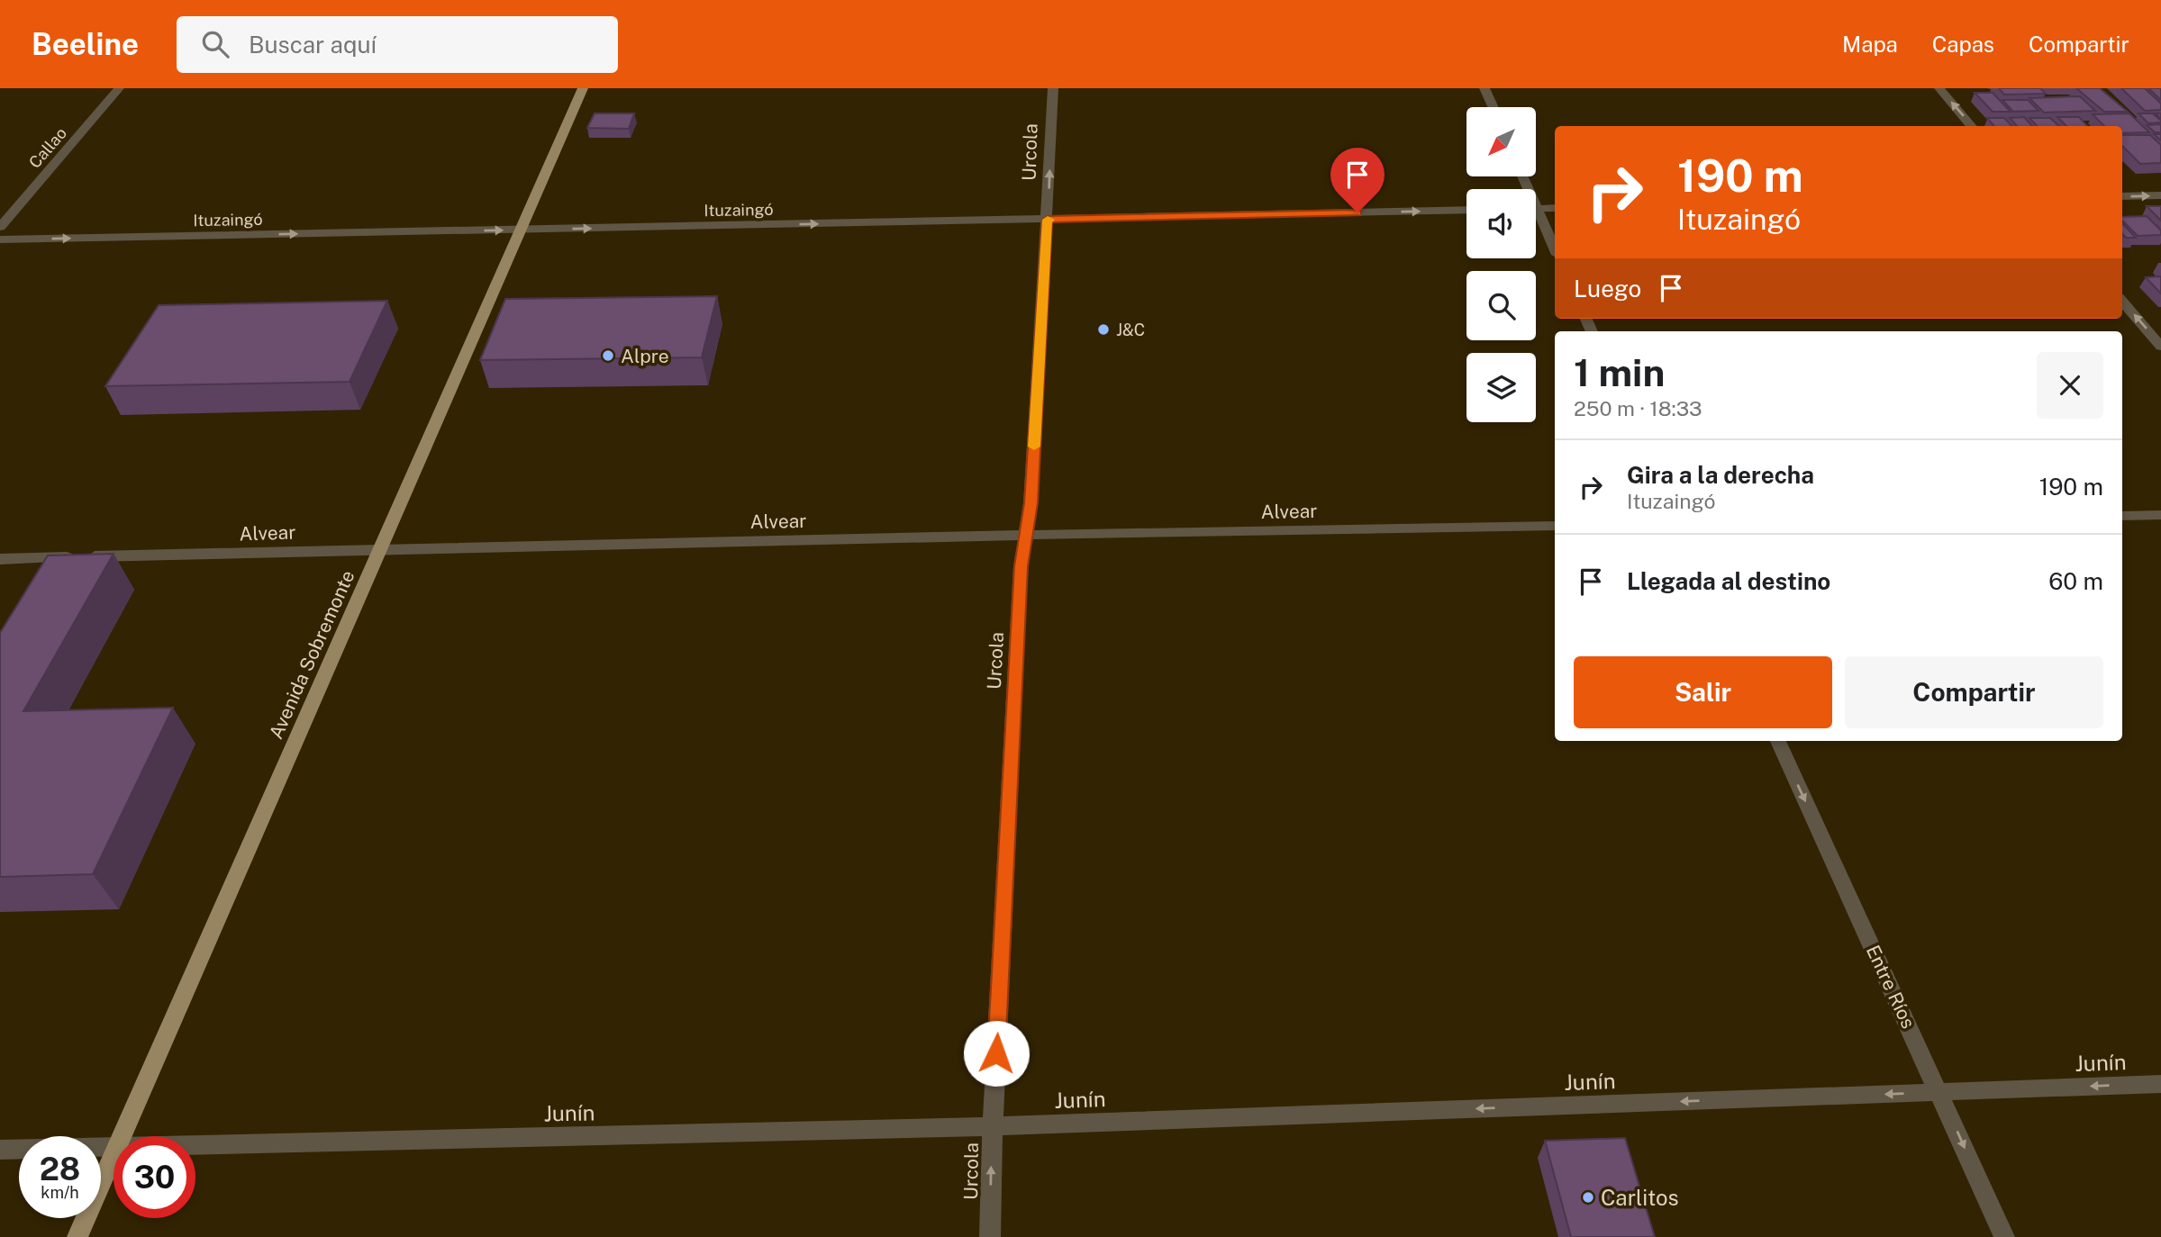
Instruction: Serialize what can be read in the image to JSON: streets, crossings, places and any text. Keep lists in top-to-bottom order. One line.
{"streets":{"main road":["Avenida Sobremonte"],"street":["Callao","Urcola","Ituzaingó","Alvear","Entre Ríos","Junín"]},"crossings":[["Urcola","Ituzaingó"],["Urcola","Alvear"],["Urcola","Junín"],["Ituzaingó","Avenida Sobremonte"],["Alvear","Avenida Sobremonte"],["Entre Ríos","Junín"]],"one_way":["Ituzaingó","Entre Ríos","Junín"],"places":["J&C","Alpre","Carlitos"],"north":"bottom left","page":{"header":"Beeline","search":"Buscar aquí","nav":["Mapa","Capas","Compartir"],"turn":["190 m","Ituzaingó"],"then":"Luego","heading":["1 min","250 m · 18:33"],"list":[{"name":"Gira a la derecha","note":"Ituzaingó","value":"190 m"},{"name":"Llegada al destino","value":"60 m"}],"buttons":["Salir","Compartir"],"speed":"28 km/h","limit":"30"}}
